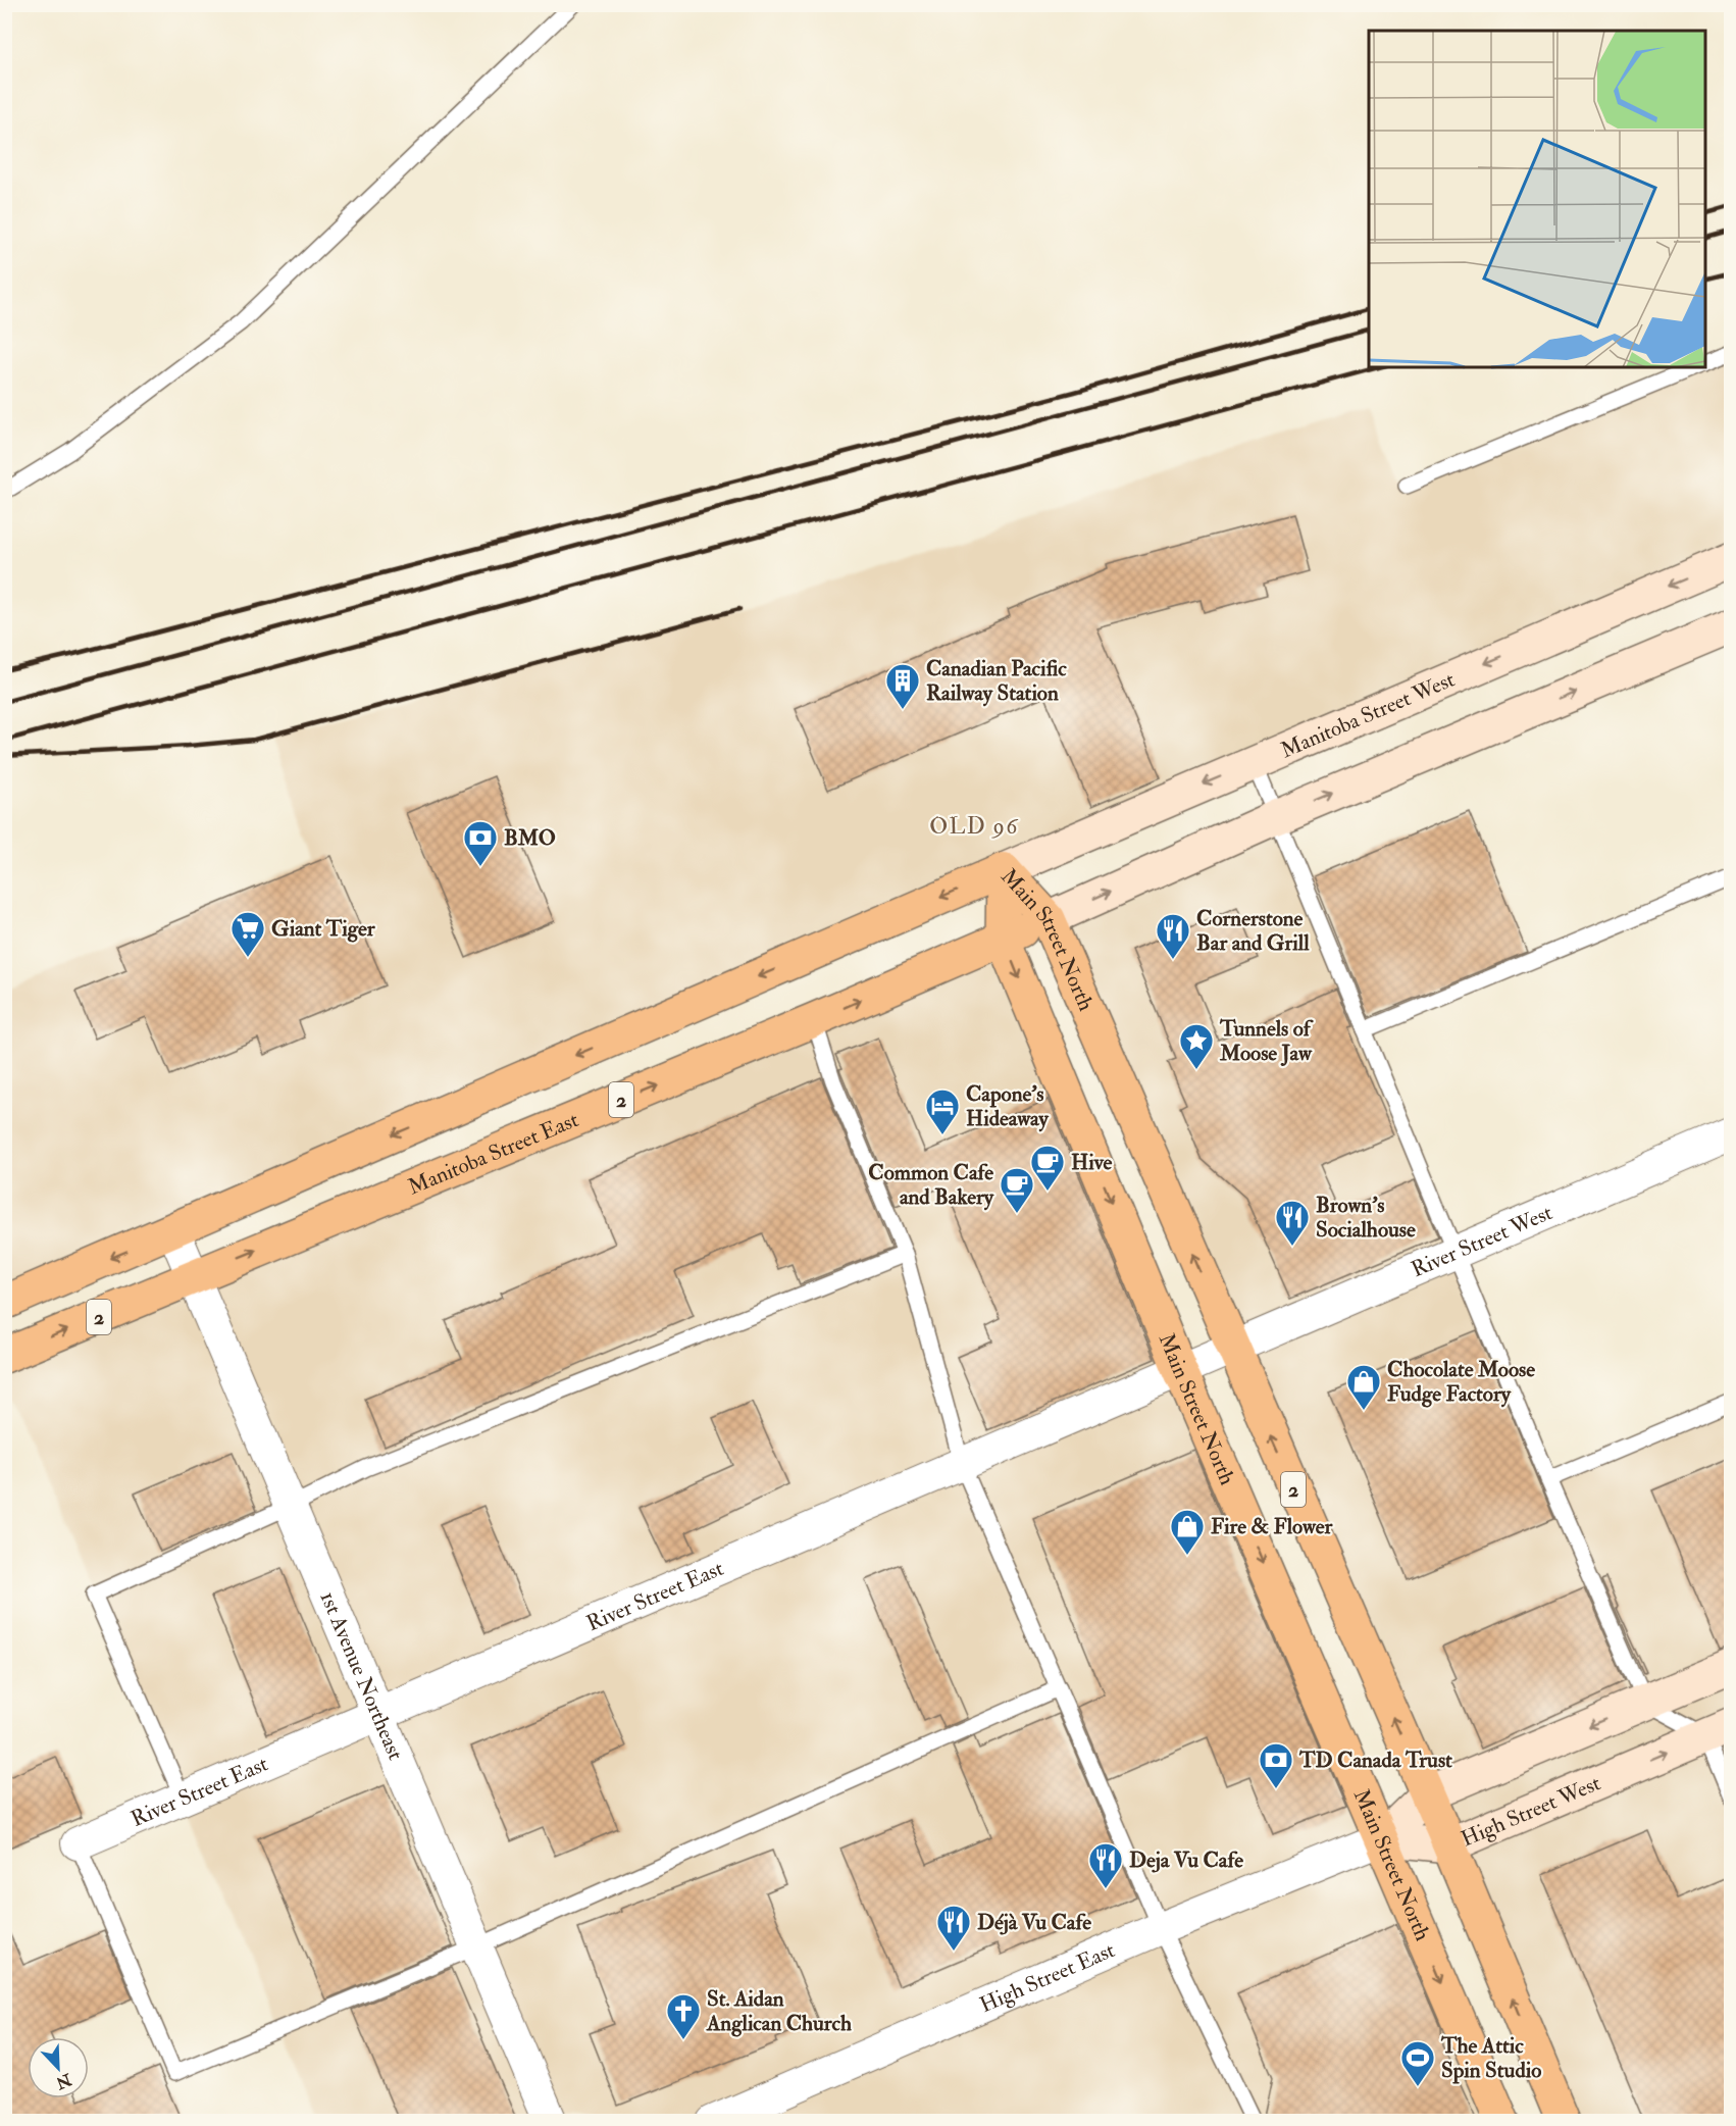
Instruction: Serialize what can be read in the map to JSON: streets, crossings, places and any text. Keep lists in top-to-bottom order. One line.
{"streets":{"main road":["Manitoba Street West","Main Street North","2","Manitoba Street East","High Street West"],"street":["River Street West","River Street East","1st Avenue Northeast","High Street East"]},"crossings":[["Manitoba Street West","Main Street North"],["Main Street North","Manitoba Street East"],["Main Street North","River Street West"],["Main Street North","River Street East"],["Main Street North","High Street West"],["Main Street North","High Street East"],["2","1st Avenue Northeast"],["Manitoba Street East","1st Avenue Northeast"],["River Street West","River Street East"],["River Street East","1st Avenue Northeast"],["High Street West","High Street East"]],"districts":["OLD 96"],"places":{"building":["Canadian Pacific Railway Station"],"bank":["BMO","TD Canada Trust"],"supermarket":["Giant Tiger"],"restaurant":["Cornerstone Bar and Grill","Brown's Socialhouse","Deja Vu Cafe","Déjà Vu Cafe"],"place":["Tunnels of Moose Jaw"],"hotel":["Capone's Hideaway"],"cafe":["Hive","Common Cafe and Bakery"],"shop":["Chocolate Moose Fudge Factory","Fire & Flower"],"church":["St. Aidan Anglican Church"],"sports":["The Attic Spin Studio"]},"north":"bottom right"}
